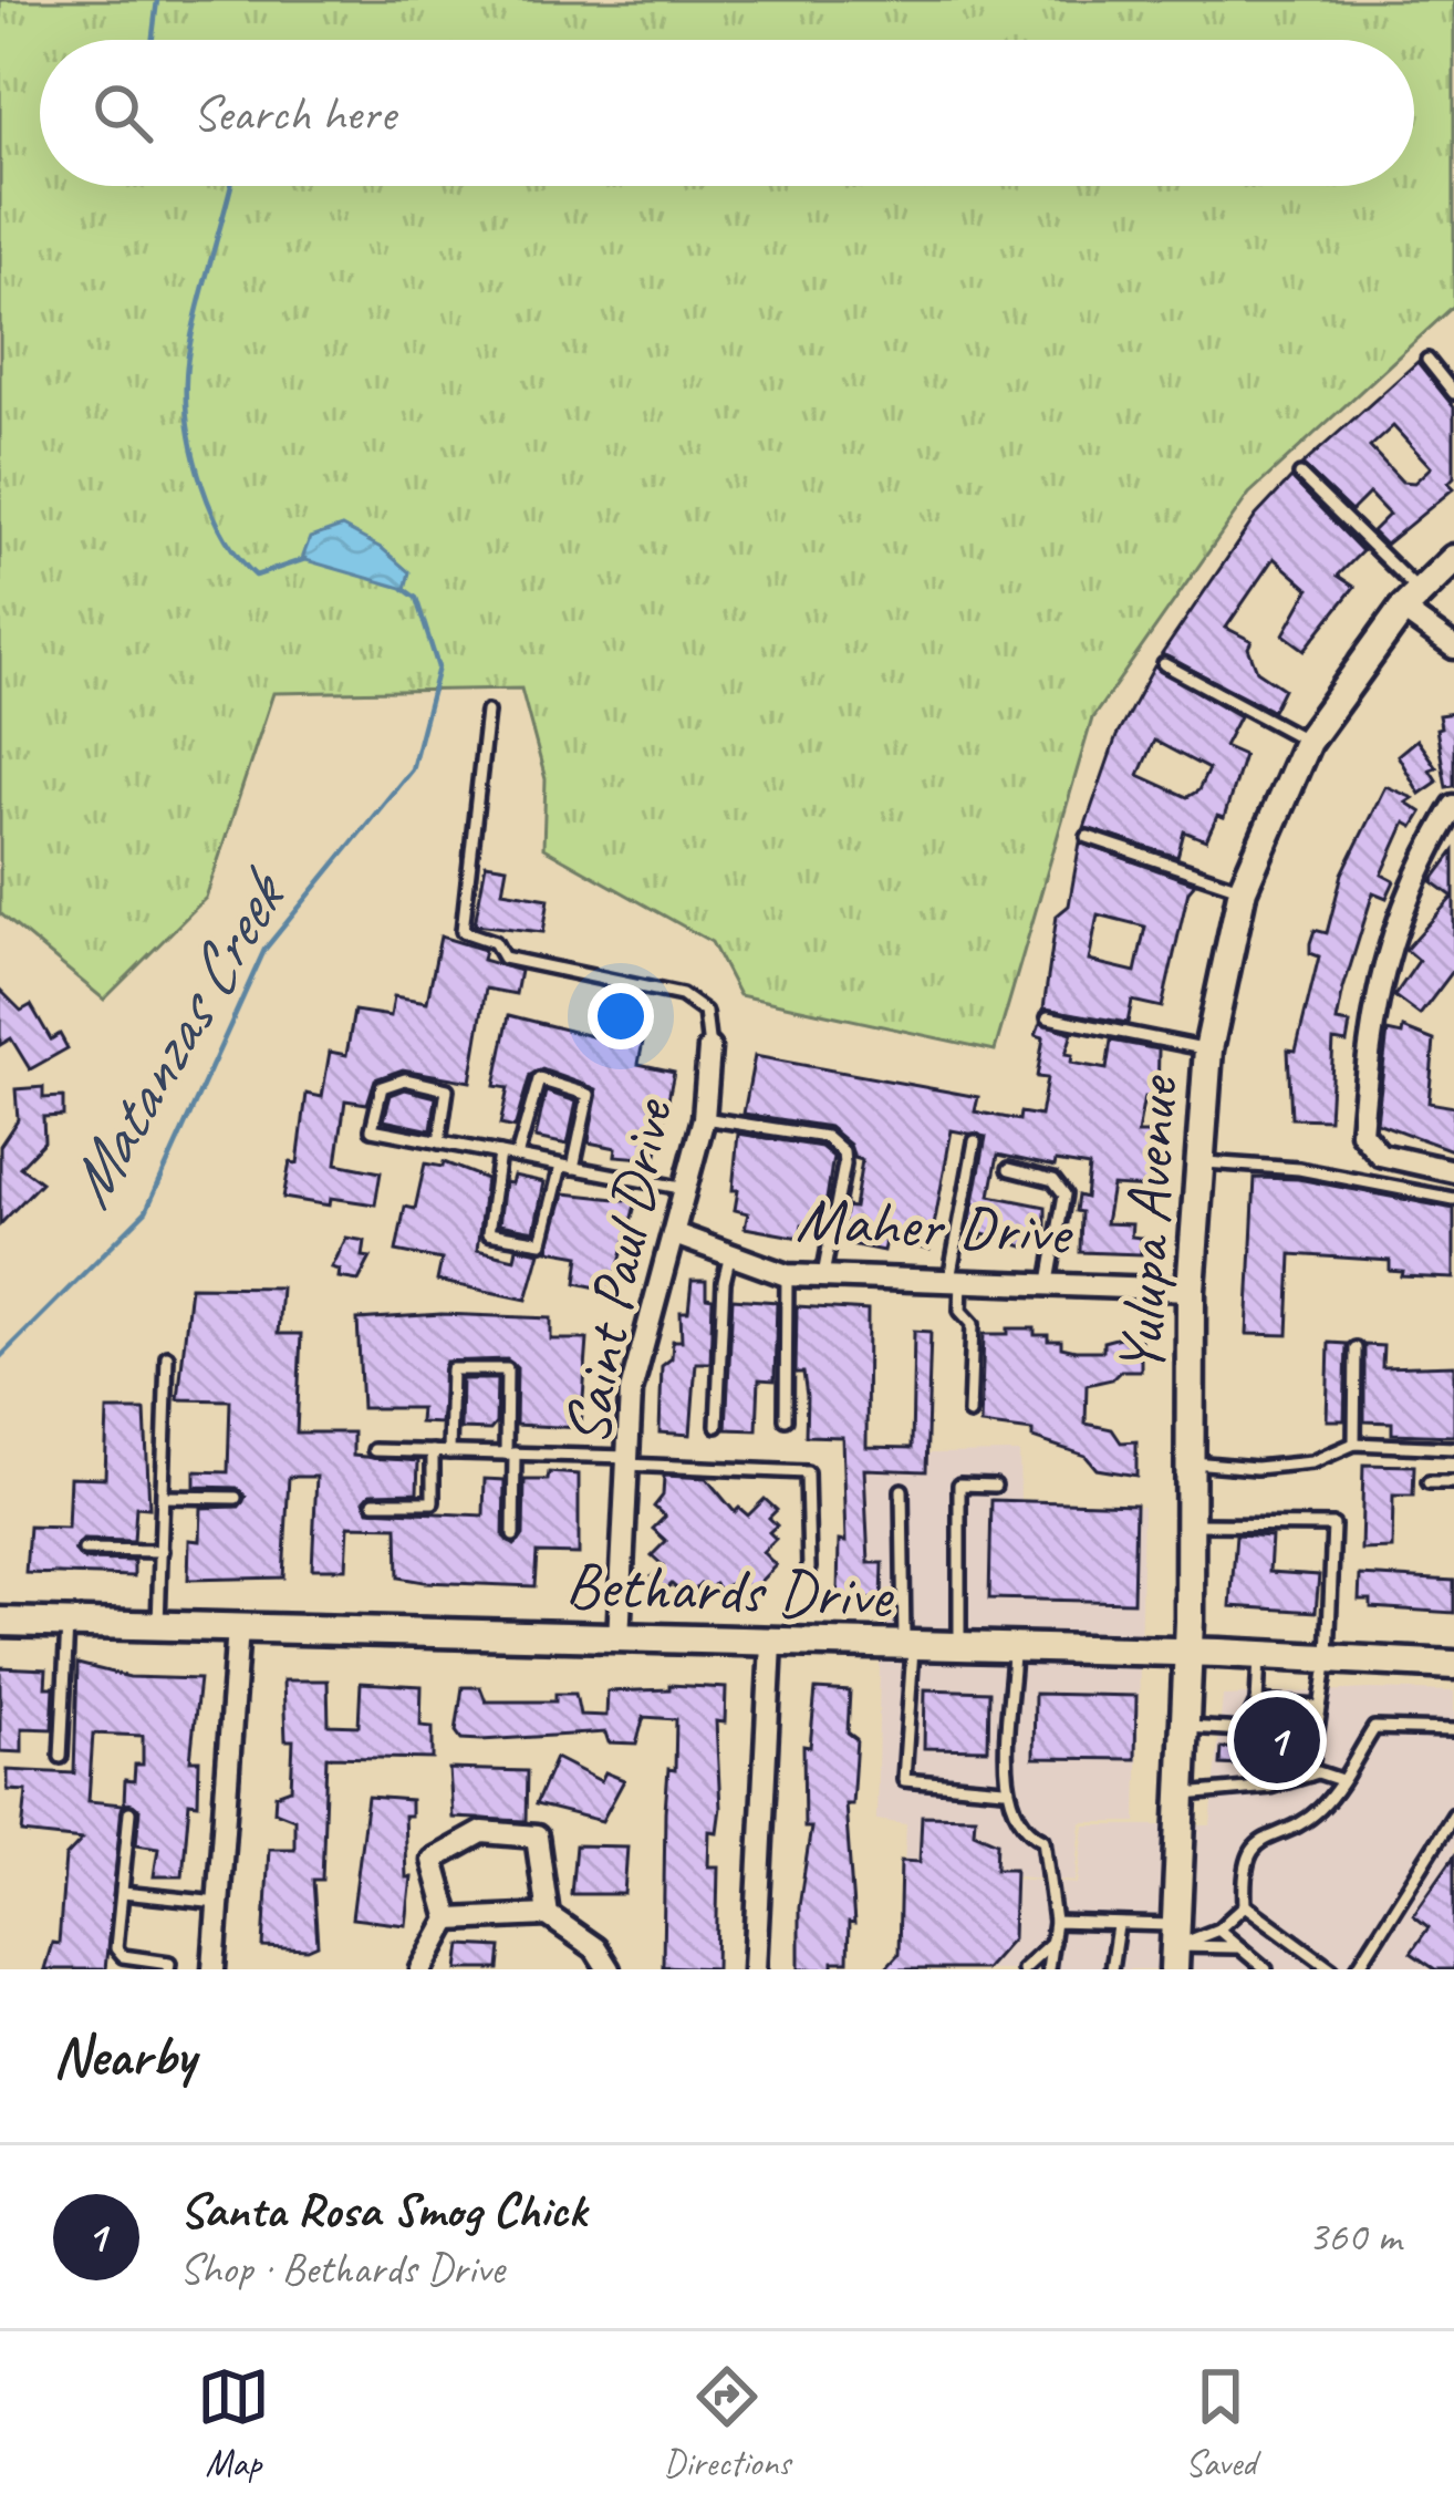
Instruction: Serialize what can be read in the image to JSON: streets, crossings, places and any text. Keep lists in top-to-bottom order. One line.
{"streets":{"street":["Maher Drive","Yulupa Avenue","Saint Paul Drive","Bethards Drive"]},"crossings":[["Maher Drive","Yulupa Avenue"],["Maher Drive","Saint Paul Drive"],["Yulupa Avenue","Bethards Drive"],["Saint Paul Drive","Bethards Drive"]],"water":["Matanzas Creek"],"page":{"search":"Search here","pins":"1","heading":"Nearby","list":[{"mark":"1","name":"Santa Rosa Smog Chick","note":"Shop · Bethards Drive","value":"360 m"}],"nav":["Map","Directions","Saved"]}}
